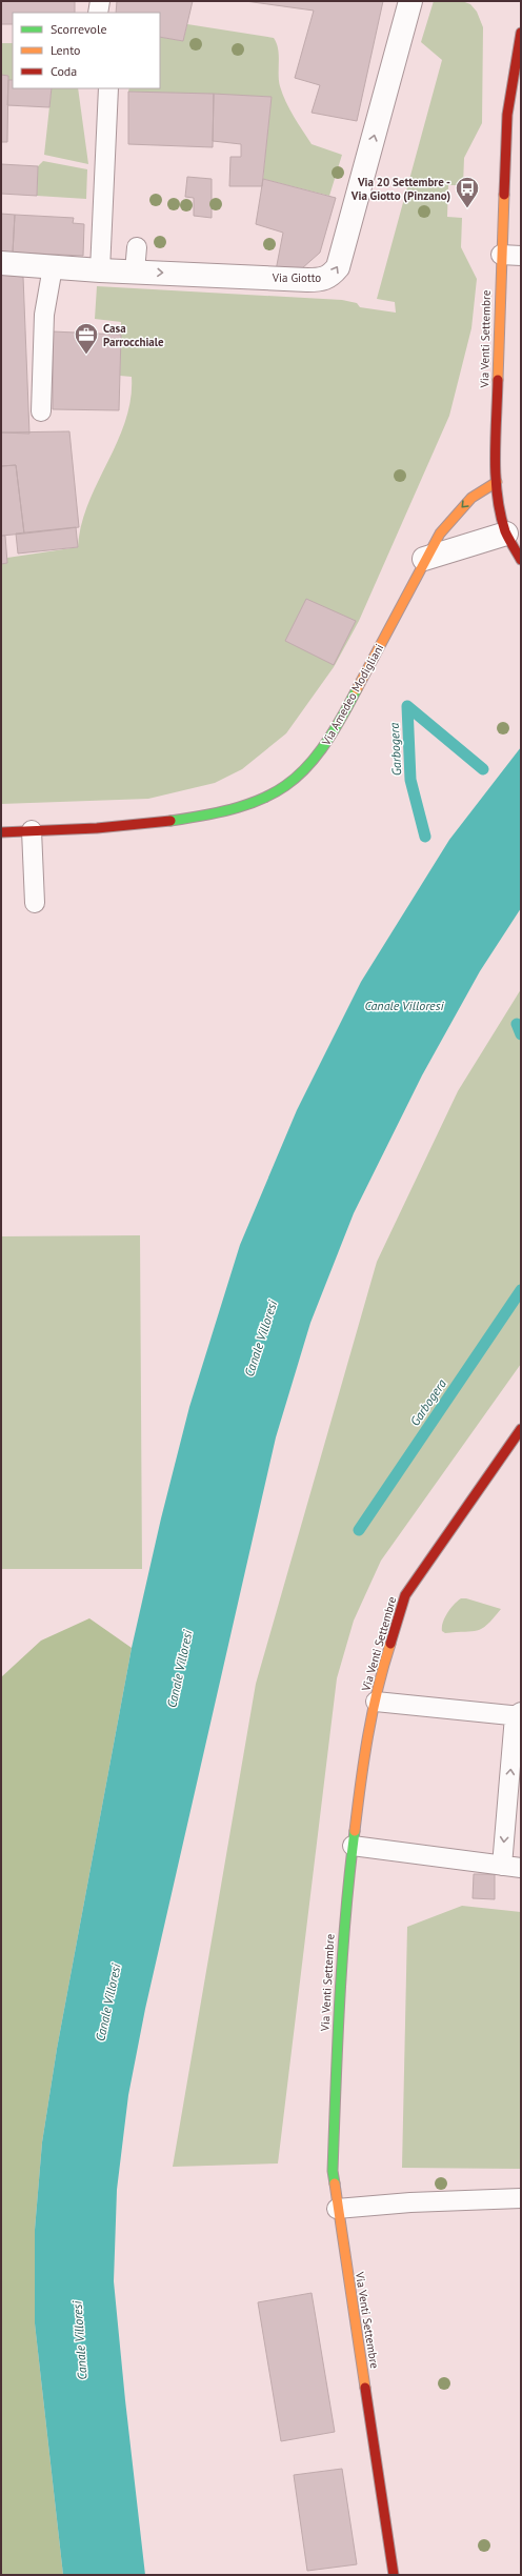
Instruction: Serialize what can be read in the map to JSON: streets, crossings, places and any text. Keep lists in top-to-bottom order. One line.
{"streets":{"street":["Via Giotto","Via Venti Settembre","Via Amedeo Modigliani"]},"crossings":[["Via Venti Settembre","Via Amedeo Modigliani"]],"water":["Garbogera","Canale Villoresi"],"places":{"bus stop":["Via 20 Settembre - Via Giotto (Pinzano)"],"office":["Casa Parrocchiale"]},"legend":["Scorrevole","Lento","Coda"]}
